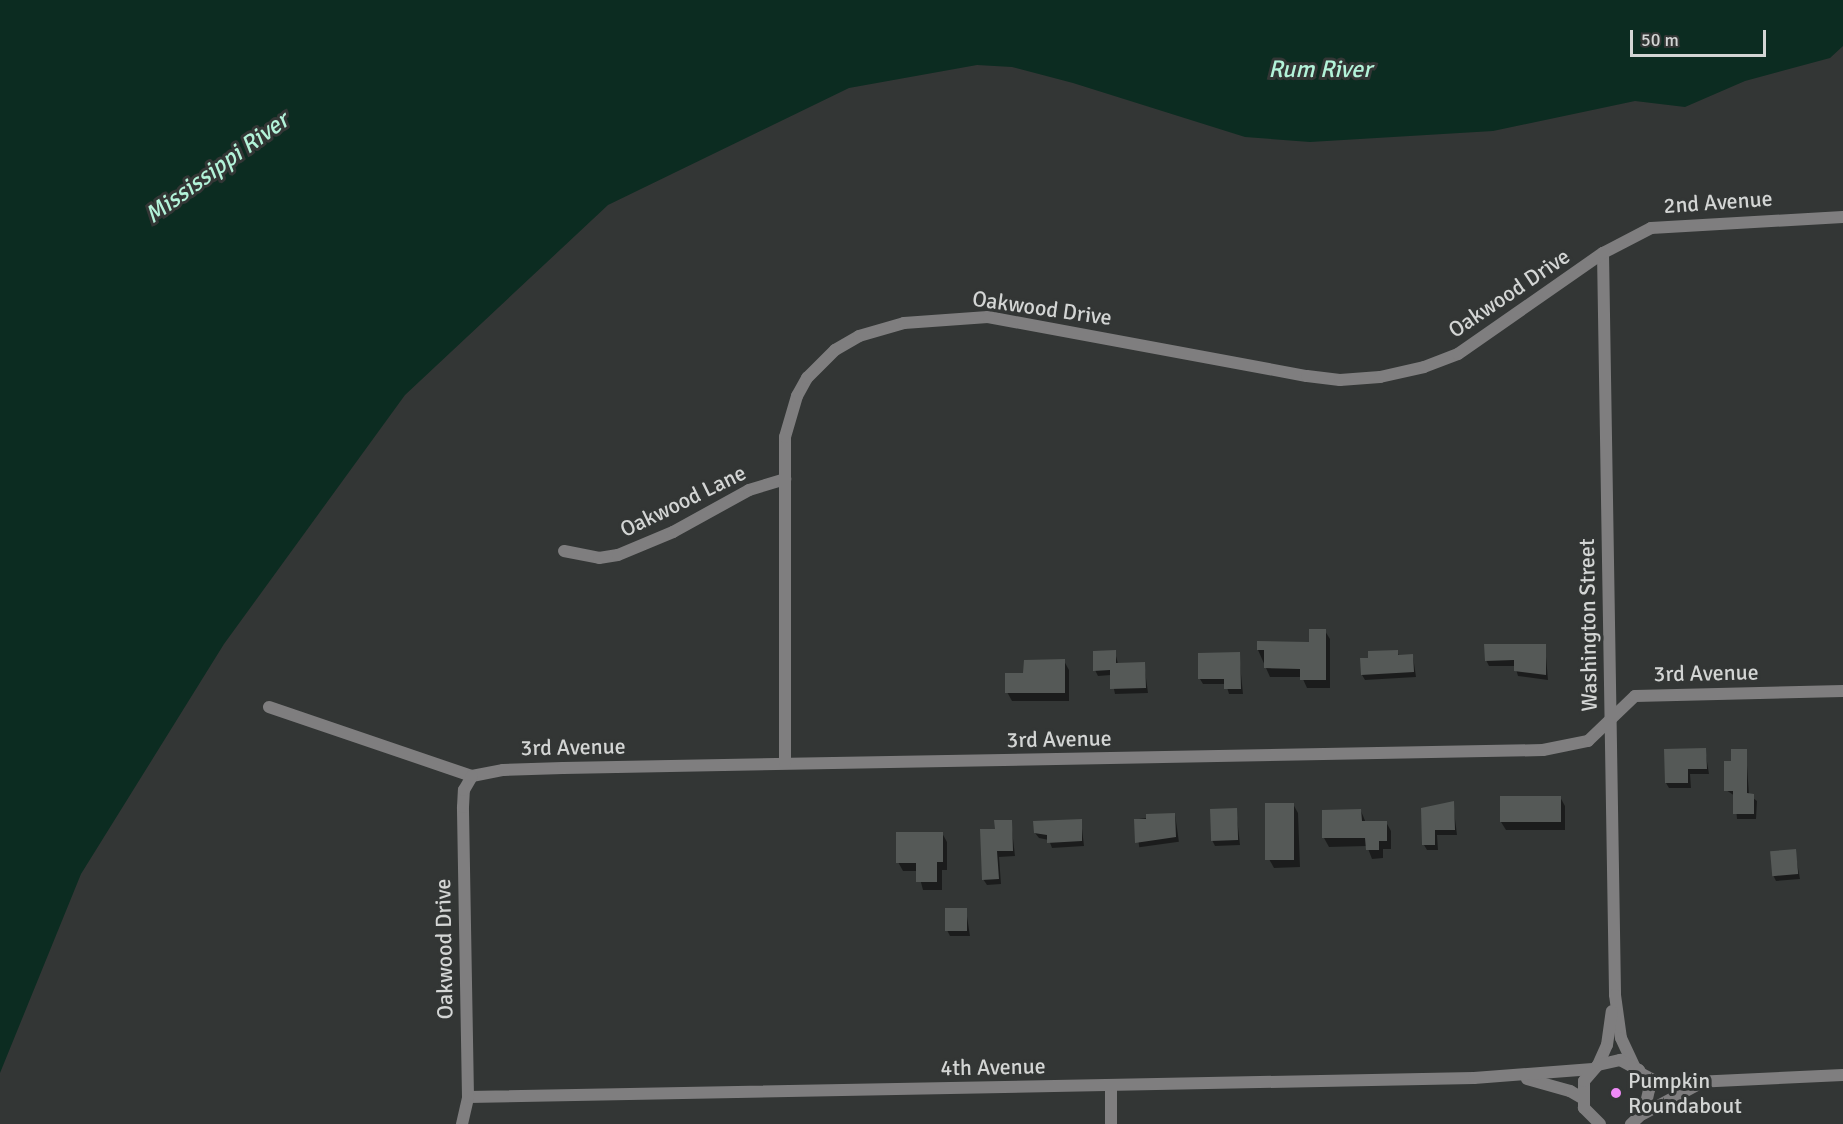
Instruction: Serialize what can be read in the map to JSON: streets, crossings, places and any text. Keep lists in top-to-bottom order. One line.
{"streets":{"street":["2nd Avenue","Oakwood Drive","Oakwood Lane","Washington Street","3rd Avenue","4th Avenue"]},"crossings":[["2nd Avenue","Oakwood Drive"],["2nd Avenue","Washington Street"],["Oakwood Drive","Oakwood Lane"],["Oakwood Drive","Washington Street"],["Oakwood Drive","3rd Avenue"],["Oakwood Drive","4th Avenue"],["Washington Street","3rd Avenue"],["Washington Street","4th Avenue"]],"water":["Rum River","Mississippi River"],"places":["Pumpkin Roundabout"],"scale_bar":"50 m"}
